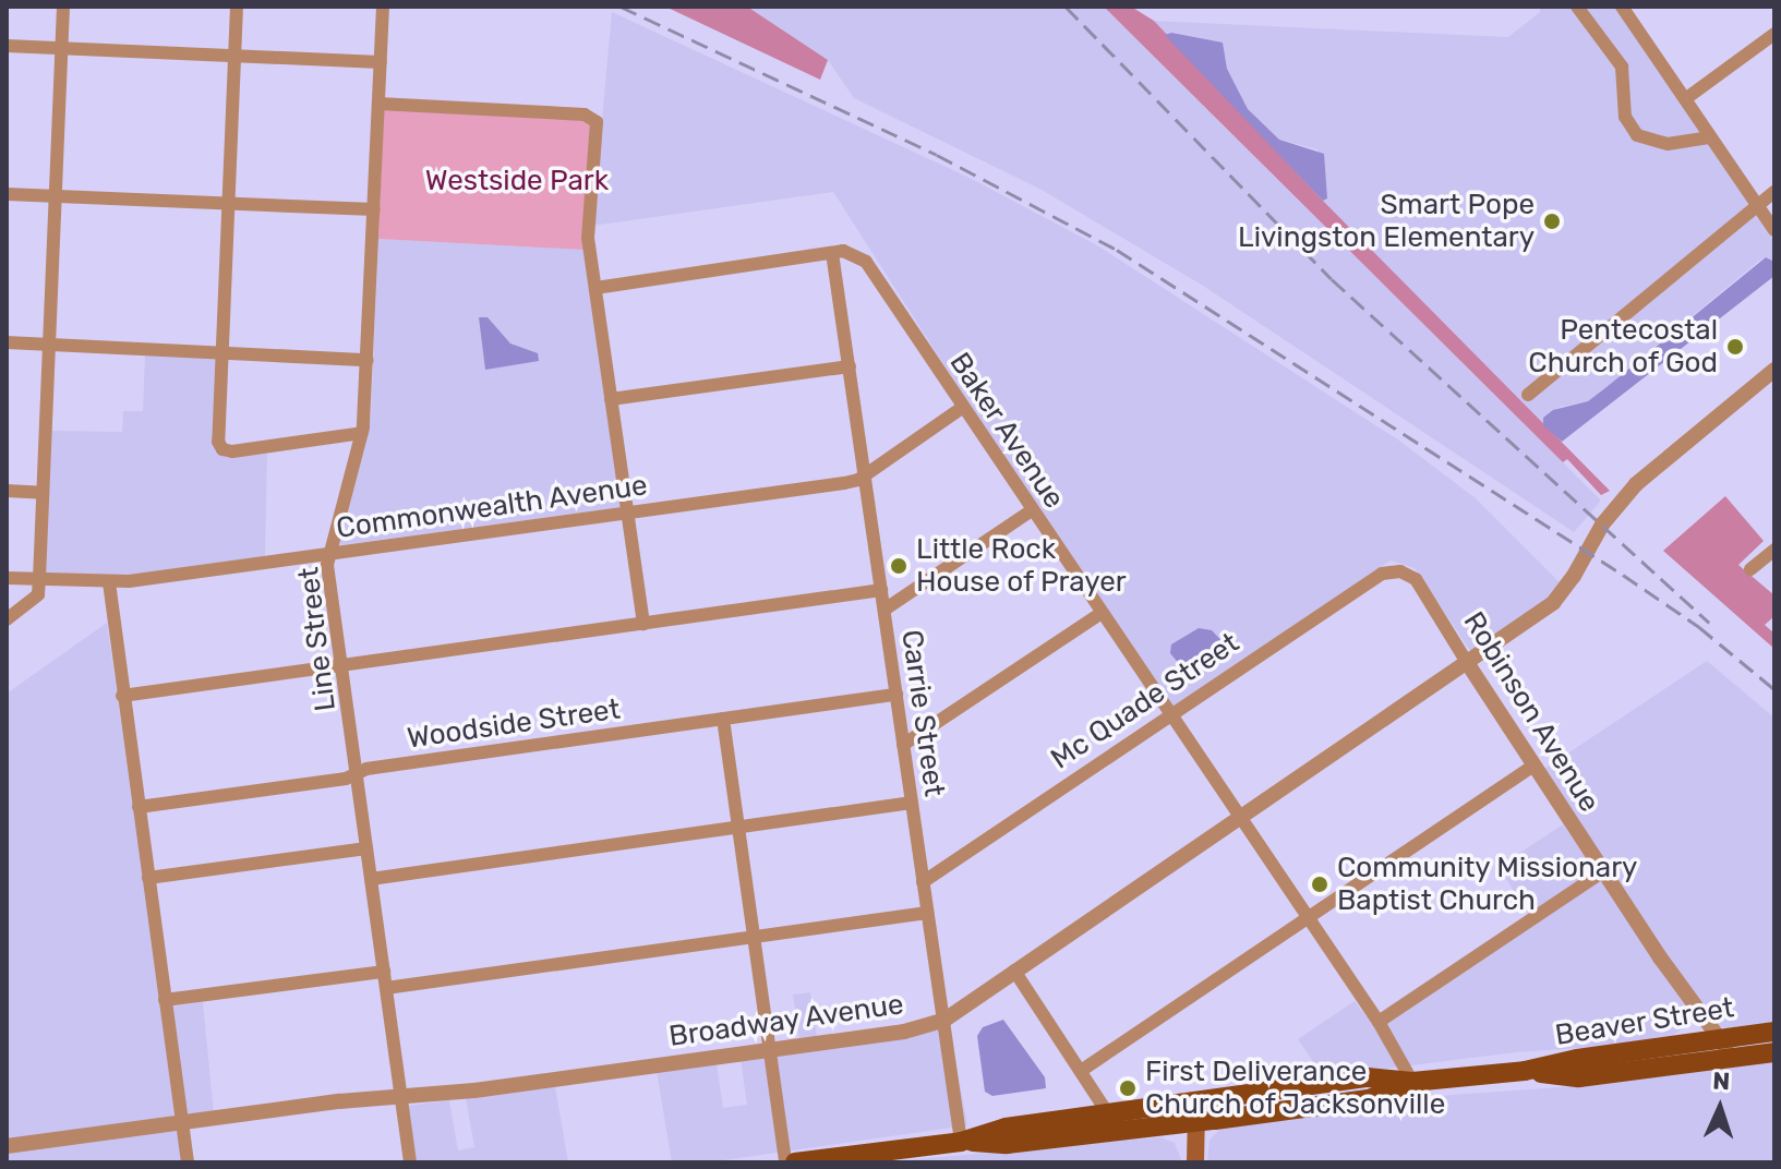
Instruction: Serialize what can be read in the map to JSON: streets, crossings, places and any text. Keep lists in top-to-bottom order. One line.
{"streets":{"main road":["Beaver Street"],"street":["Baker Avenue","Commonwealth Avenue","Line Street","Mc Quade Street","Robinson Avenue","Carrie Street","Woodside Street","Broadway Avenue"]},"crossings":[["Baker Avenue","Commonwealth Avenue"],["Baker Avenue","Mc Quade Street"],["Baker Avenue","Carrie Street"],["Baker Avenue","Broadway Avenue"],["Baker Avenue","Beaver Street"],["Commonwealth Avenue","Line Street"],["Commonwealth Avenue","Carrie Street"],["Line Street","Woodside Street"],["Line Street","Broadway Avenue"],["Mc Quade Street","Robinson Avenue"],["Mc Quade Street","Carrie Street"],["Robinson Avenue","Broadway Avenue"],["Robinson Avenue","Beaver Street"],["Carrie Street","Woodside Street"],["Carrie Street","Broadway Avenue"],["Carrie Street","Beaver Street"]],"parks":["Westside Park"],"places":["Smart Pope Livingston Elementary","Pentecostal Church of God","Little Rock House of Prayer","Community Missionary Baptist Church","First Deliverance Church of Jacksonville"],"north":"top"}
